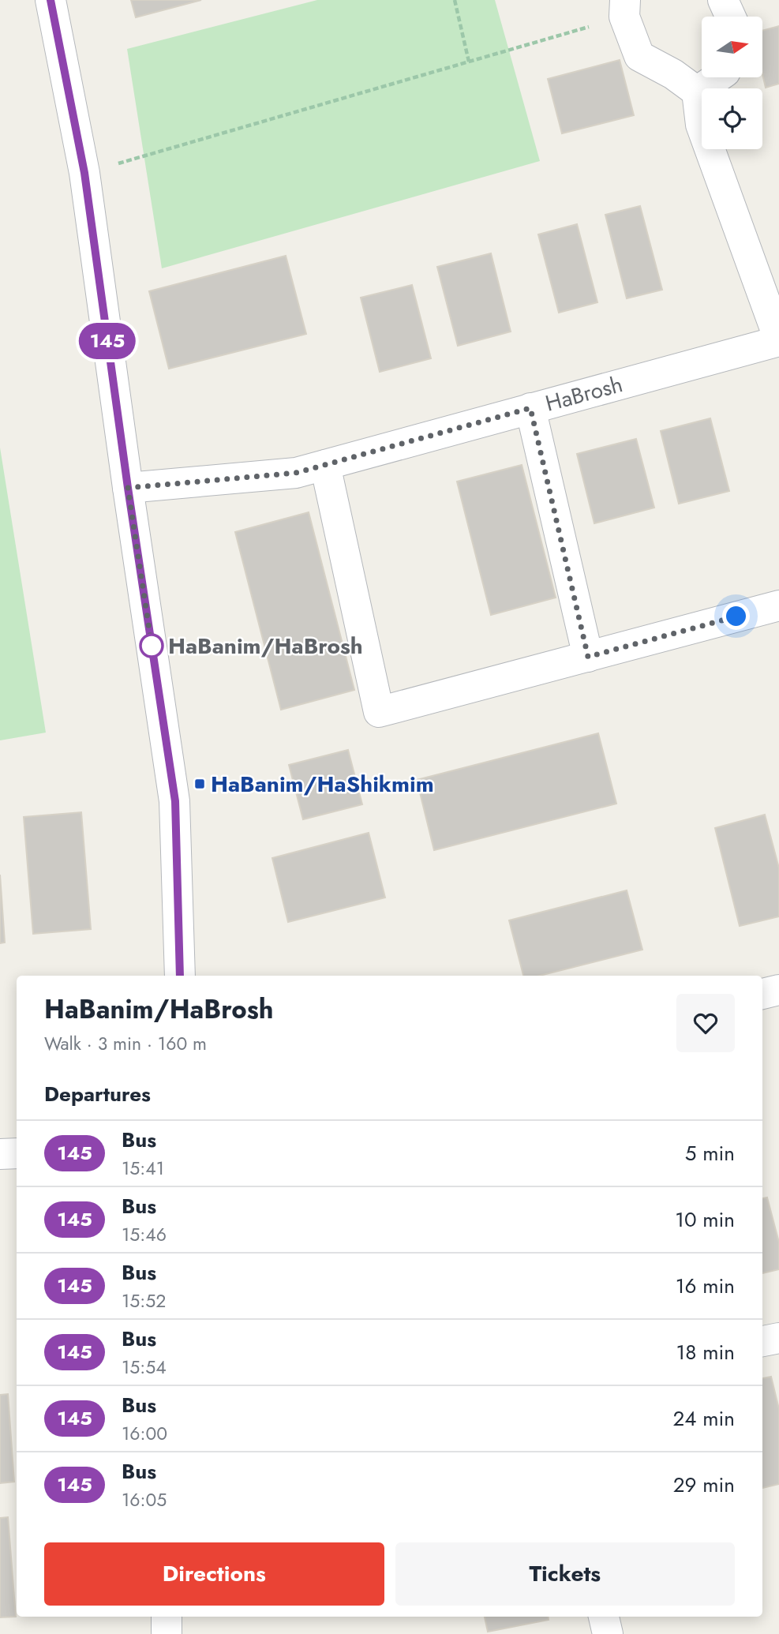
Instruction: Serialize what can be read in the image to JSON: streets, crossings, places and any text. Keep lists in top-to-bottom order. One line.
{"streets":{"street":["HaBrosh"]},"places":{"other":["HaBanim/HaBrosh"],"transit":["HaBanim/HaShikmim"]},"lines":["bus line 145"],"north":"right","page":{"on_map":"145","heading":[["HaBanim/HaBrosh","Walk · 3 min · 160 m"],"Departures"],"list":[{"mark":"145","name":"Bus","note":"15:41","value":"5 min"},{"mark":"145","name":"Bus","note":"15:46","value":"10 min"},{"mark":"145","name":"Bus","note":"15:52","value":"16 min"},{"mark":"145","name":"Bus","note":"15:54","value":"18 min"},{"mark":"145","name":"Bus","note":"16:00","value":"24 min"},{"mark":"145","name":"Bus","note":"16:05","value":"29 min"}],"buttons":["Directions","Tickets"]}}
